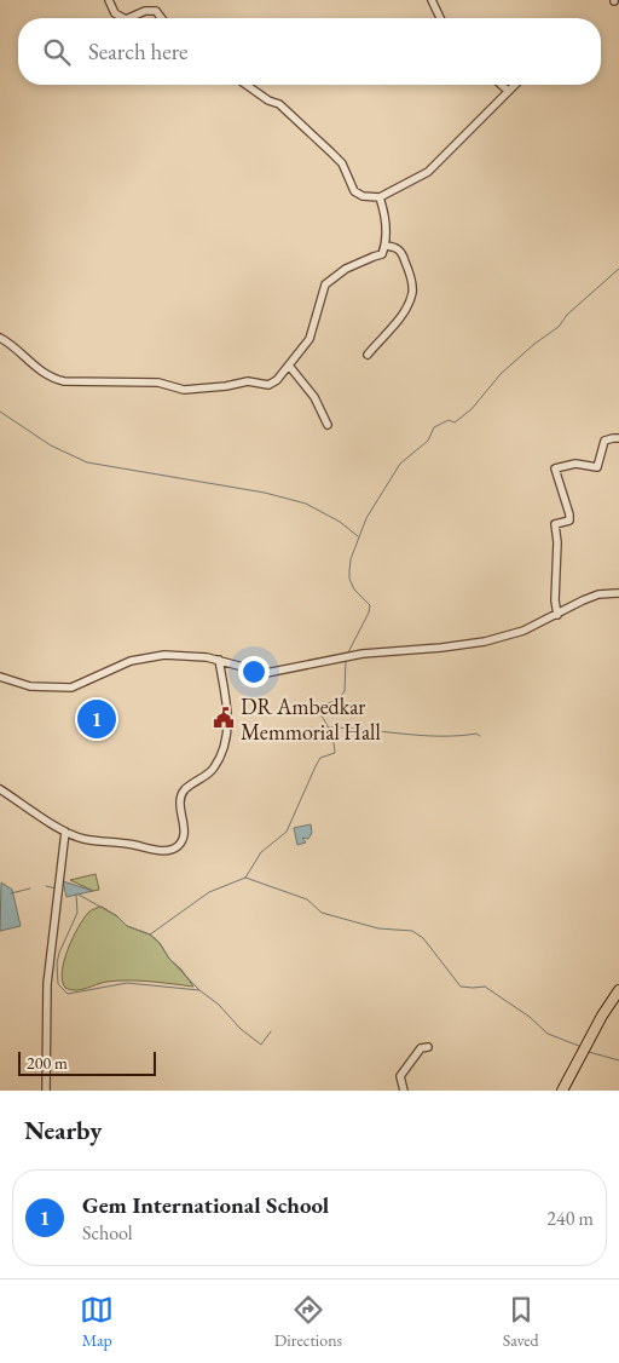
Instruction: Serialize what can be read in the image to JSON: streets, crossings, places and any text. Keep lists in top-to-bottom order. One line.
{"places":{"public building":["DR Ambedkar Memmorial Hall"]},"scale_bar":"200 m","page":{"search":"Search here","pins":"1","scale":"200 m","heading":"Nearby","list":[{"mark":"1","name":"Gem International School","note":"School","value":"240 m"}],"nav":["Map","Directions","Saved"]}}
